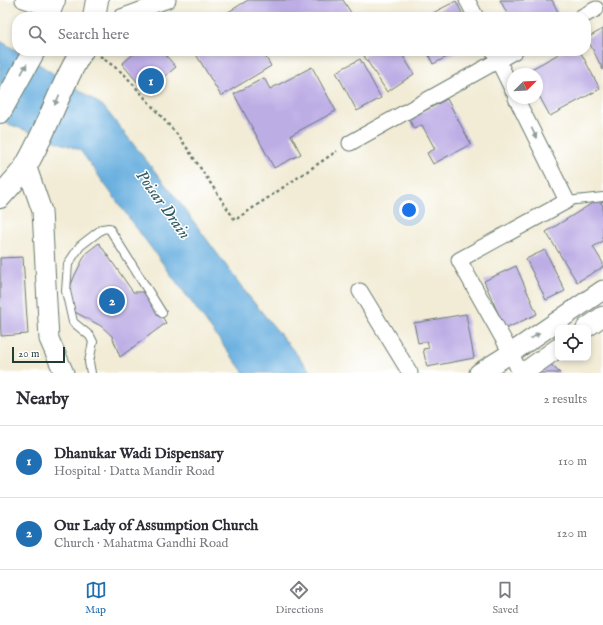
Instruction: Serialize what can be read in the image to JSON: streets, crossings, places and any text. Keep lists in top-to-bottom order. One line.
{"water":["Poisar Drain"],"scale_bar":"20 m","north":"top right","page":{"search":"Search here","pins":["1","2"],"scale":"20 m","heading":["Nearby","2 results"],"list":[{"mark":"1","name":"Dhanukar Wadi Dispensary","note":"Hospital · Datta Mandir Road","value":"110 m"},{"mark":"2","name":"Our Lady of Assumption Church","note":"Church · Mahatma Gandhi Road","value":"120 m"}],"nav":["Map","Directions","Saved"]}}
